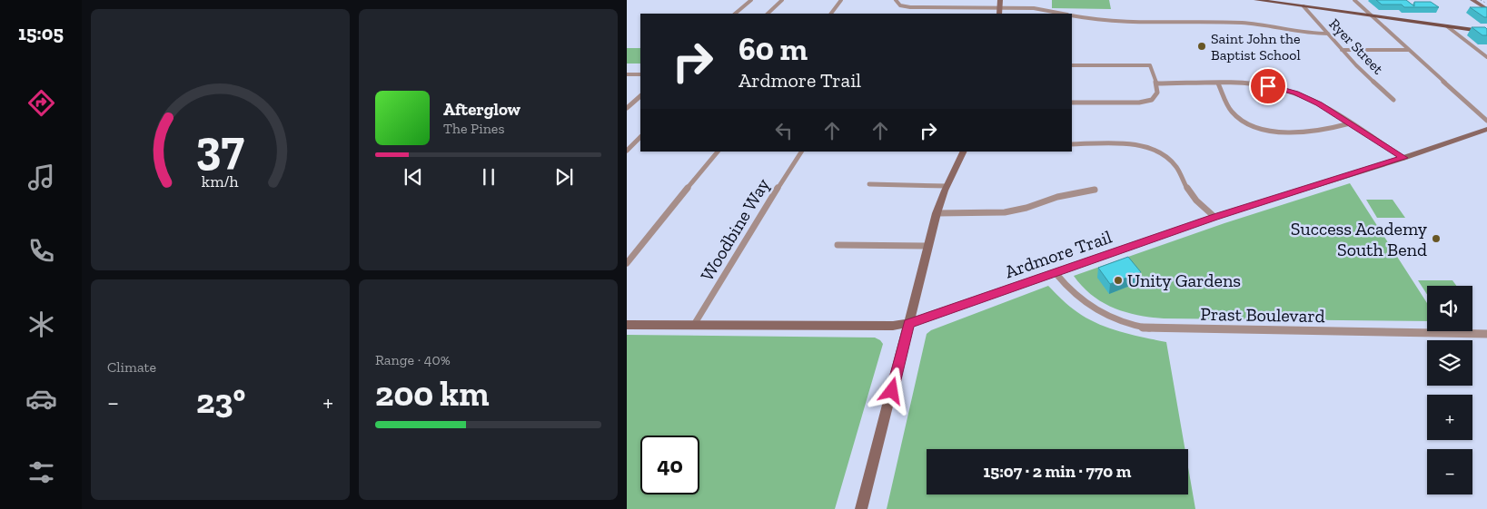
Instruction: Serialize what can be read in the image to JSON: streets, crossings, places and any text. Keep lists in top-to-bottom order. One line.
{"streets":{"street":["Ryer Street","Woodbine Way","Ardmore Trail","Prast Boulevard"]},"crossings":[["Woodbine Way","Ardmore Trail"],["Ardmore Trail","Prast Boulevard"]],"places":["Saint John the Baptist School","Success Academy South Bend","Unity Gardens"],"page":{"tabs":"15:05","turn":["60 m","Ardmore Trail"],"song":["Afterglow","The Pines"],"tile":["Climate",["Range · 40%","200 km"]],"map_buttons":["+","−"],"heat":["−","23°","+"],"limit":"40","trip":"15:07 · 2 min · 770 m","gauge":["37","km/h"]}}
